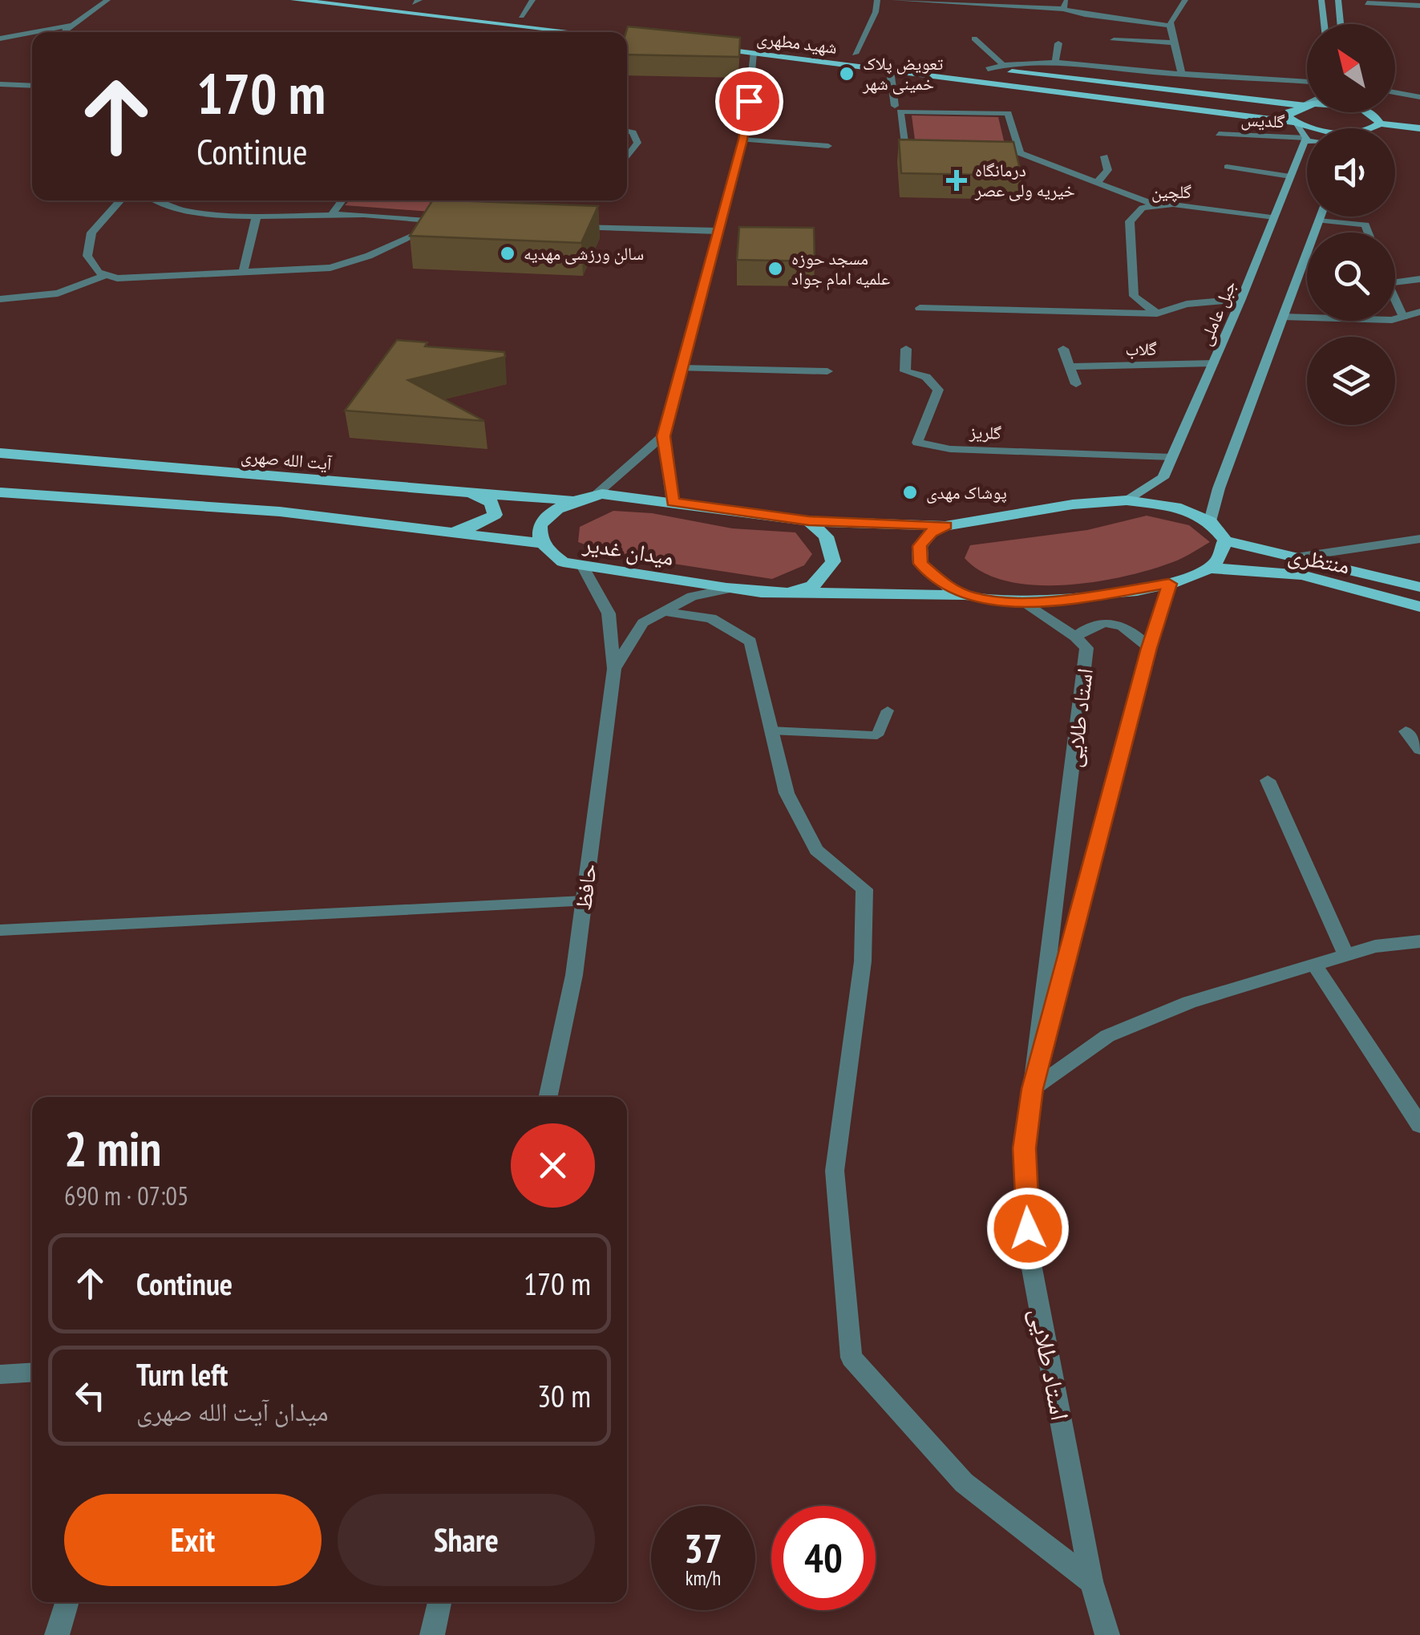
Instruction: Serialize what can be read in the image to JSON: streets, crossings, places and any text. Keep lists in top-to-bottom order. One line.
{"streets":{"main road":["شهید مطهری","جبل عاملی","آیت الله صهری","میدان غدیر","منتظری"],"street":["گلدیس","گلچین","گلاب","گلریز","استاد طلایی","حافظ"]},"crossings":[["گلدیس","جبل عاملی"],["گلچین","جبل عاملی"],["جبل عاملی","گلاب"],["جبل عاملی","گلریز"],["جبل عاملی","میدان غدیر"],["آیت الله صهری","میدان غدیر"],["میدان غدیر","منتظری"],["میدان غدیر","استاد طلایی"]],"places":{"other":["تعویض پلاک خمینی شهر","سالن ورزشی مهدیه","مسجد حوزه علمیه امام جواد","پوشاک مهدی"],"health":["درمانگاه خیریه ولی عصر"]},"north":"top left","page":{"turn":["170 m","Continue"],"heading":["2 min","690 m · 07:05"],"list":[{"name":"Continue","value":"170 m"},{"name":"Turn left","note":"میدان آیت الله صهری","value":"30 m"}],"buttons":["Exit","Share"],"speed":"37 km/h","limit":"40"}}
